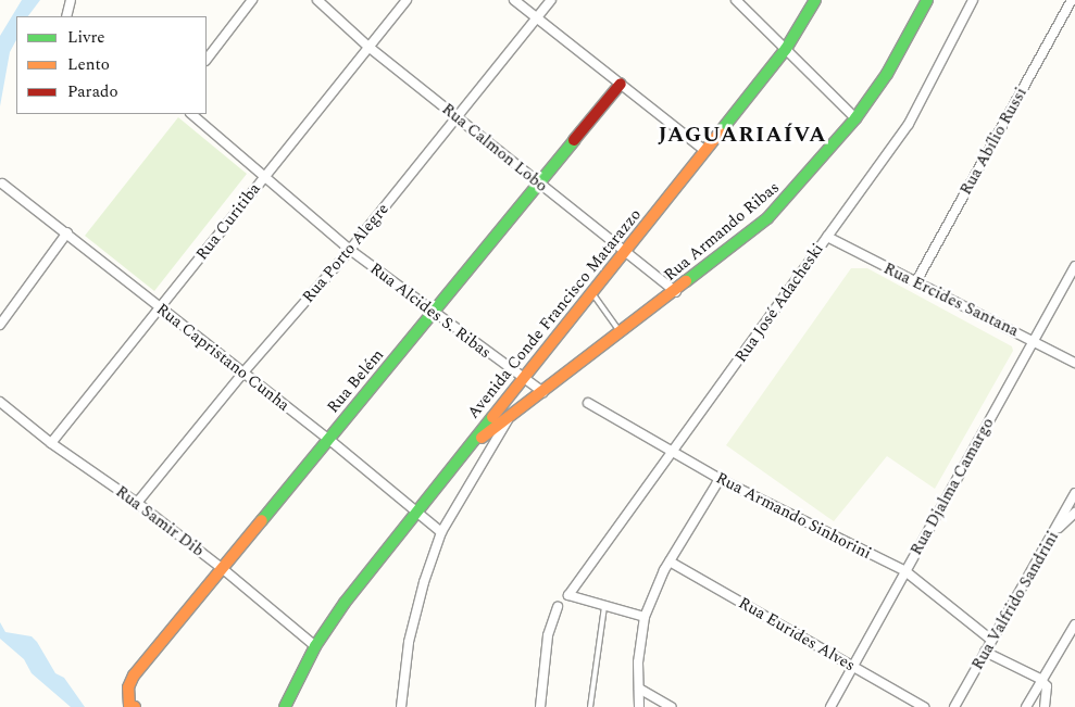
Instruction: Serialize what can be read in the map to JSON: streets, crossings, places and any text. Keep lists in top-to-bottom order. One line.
{"streets":{"street":["Rua Abílio Russi","Rua Calmon Lobo","Rua Curitiba","Rua Armando Ribas","Rua Porto Alegre","Rua Ercides Santana","Rua José Adacheski","Rua Alcides S. Ribas","Avenida Conde Francisco Matarazzo","Rua Capristano Cunha","Rua Belém","Rua Djalma Camargo","Rua Armando Sinhorini","Rua Samir Dib","Rua Valfrido Sandrini","Rua Eurides Alves"]},"crossings":[["Rua Abílio Russi","Rua Ercides Santana"],["Rua Calmon Lobo","Rua Curitiba"],["Rua Calmon Lobo","Rua Armando Ribas"],["Rua Calmon Lobo","Rua Porto Alegre"],["Rua Calmon Lobo","Avenida Conde Francisco Matarazzo"],["Rua Calmon Lobo","Rua Belém"],["Rua Curitiba","Rua Alcides S. Ribas"],["Rua Curitiba","Rua Capristano Cunha"],["Rua Curitiba","Rua Samir Dib"],["Rua Armando Ribas","Rua Alcides S. Ribas"],["Rua Armando Ribas","Avenida Conde Francisco Matarazzo"],["Rua Armando Ribas","Rua Capristano Cunha"],["Rua Porto Alegre","Rua Alcides S. Ribas"],["Rua Porto Alegre","Rua Capristano Cunha"],["Rua Porto Alegre","Rua Samir Dib"],["Rua Ercides Santana","Rua José Adacheski"],["Rua Ercides Santana","Rua Djalma Camargo"],["Rua José Adacheski","Rua Armando Sinhorini"],["Rua Alcides S. Ribas","Avenida Conde Francisco Matarazzo"],["Rua Alcides S. Ribas","Rua Belém"],["Avenida Conde Francisco Matarazzo","Rua Capristano Cunha"],["Avenida Conde Francisco Matarazzo","Rua Samir Dib"],["Rua Capristano Cunha","Rua Belém"],["Rua Belém","Rua Samir Dib"],["Rua Djalma Camargo","Rua Armando Sinhorini"],["Rua Djalma Camargo","Rua Eurides Alves"],["Rua Armando Sinhorini","Rua Valfrido Sandrini"]],"districts":["JAGUARIAÍVA"],"legend":["Livre","Lento","Parado"]}
